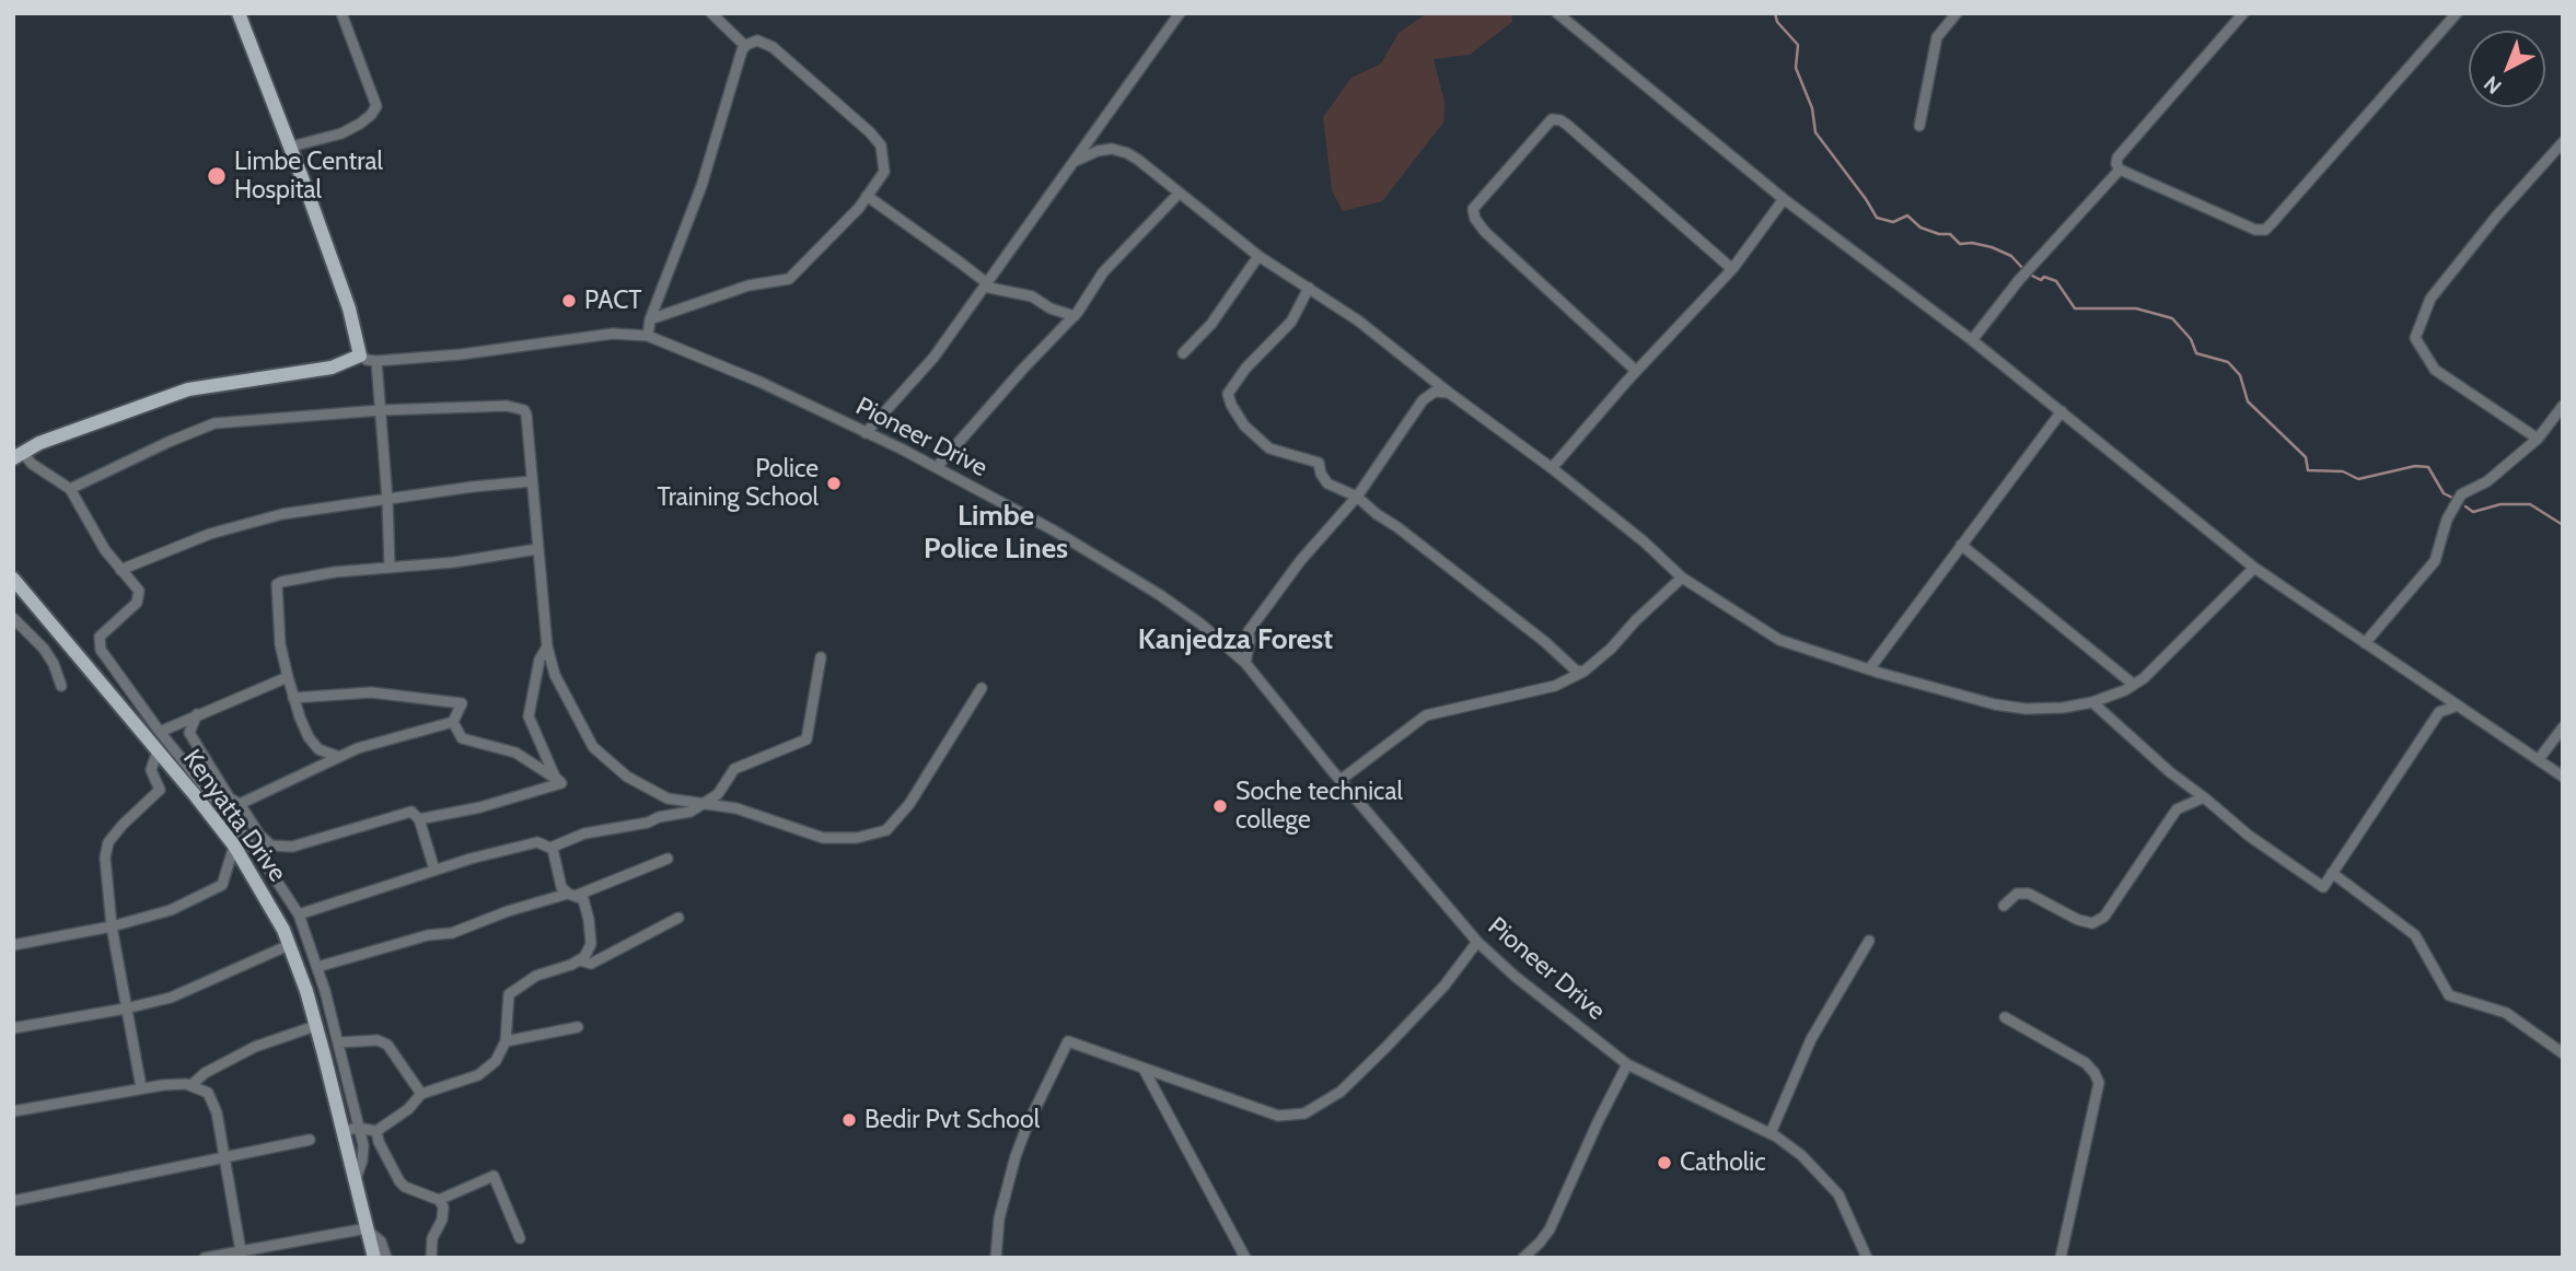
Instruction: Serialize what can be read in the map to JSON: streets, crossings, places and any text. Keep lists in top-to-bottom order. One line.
{"streets":{"main road":["Kenyatta Drive"],"street":["Pioneer Drive"]},"districts":["Limbe Police Lines","Kanjedza Forest"],"places":["Limbe Central Hospital","PACT","Police Training School","Soche technical college","Bedir Pvt School","Catholic"],"north":"bottom left"}
